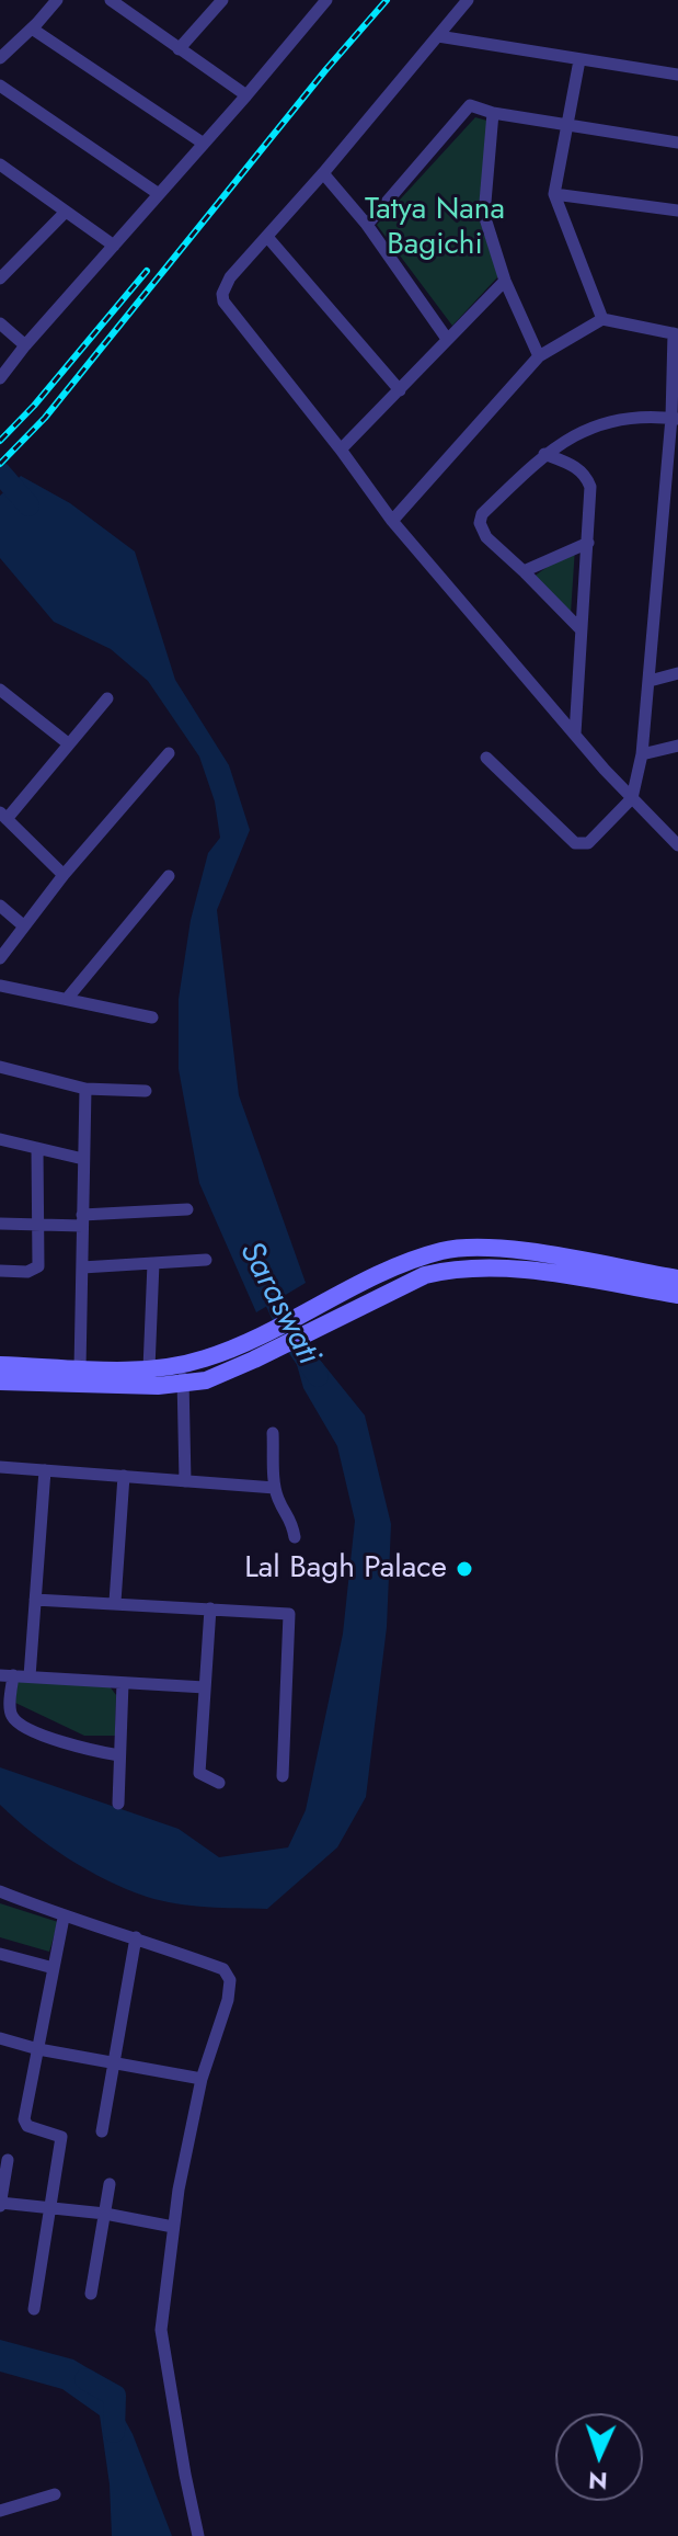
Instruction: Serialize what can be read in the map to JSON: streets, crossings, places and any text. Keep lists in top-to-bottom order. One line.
{"water":["Saraswati"],"parks":["Tatya Nana Bagichi"],"places":["Lal Bagh Palace"],"north":"bottom"}
